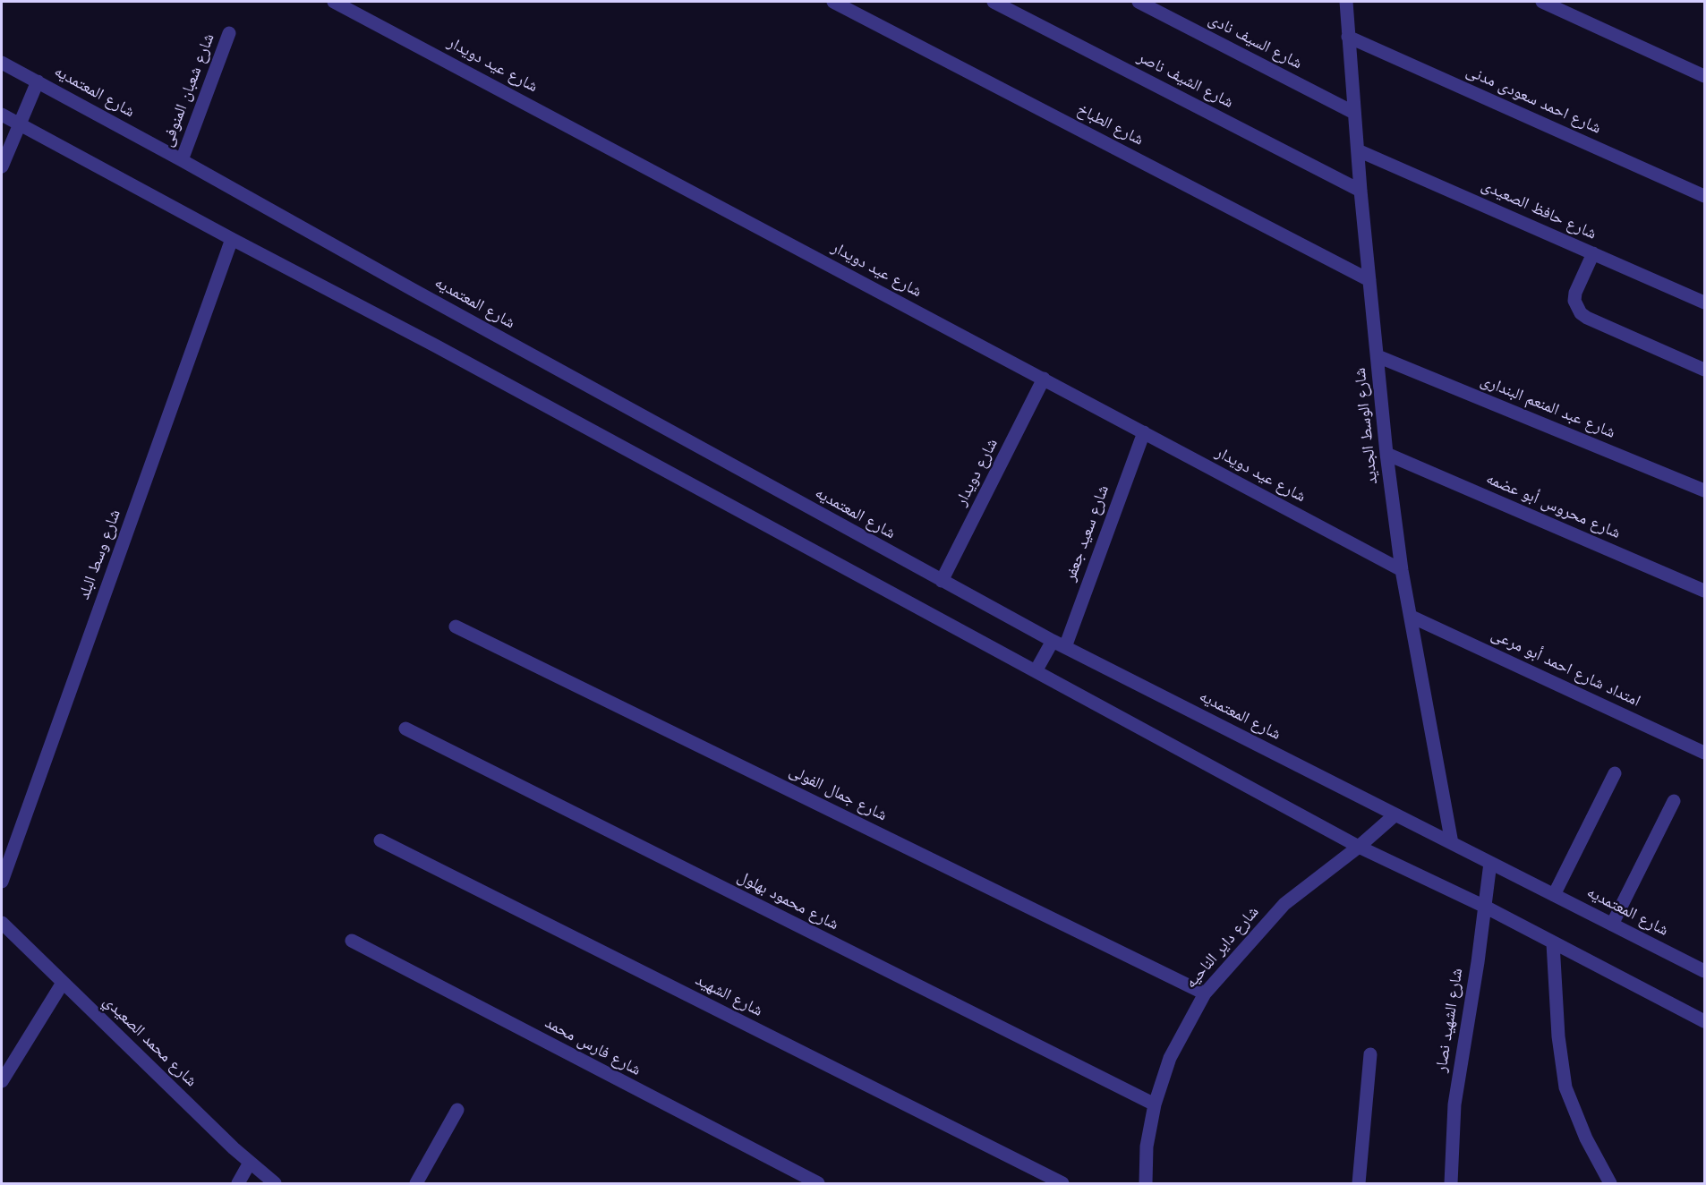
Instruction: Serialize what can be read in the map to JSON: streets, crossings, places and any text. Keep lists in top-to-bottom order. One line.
{"streets":{"street":["شارع السيف نادى","شارع عيد دويدار","شارع الشيف ناصر","شارع شعبان المنوفى","شارع المعتمديه","شارع احمد سعودى مدنى","شارع الطباخ","شارع حافظ الصعيدى","شارع عبد المنعم البندارى","شارع الوسط الجديد","شارع دويدار","شارع محروس أبو عضمه","شارع سعيد جعفر","شارع وسط البلد","امتداد شارع احمد أبو مرعى","شارع جمال الفولى","شارع محمود بهلول","شارع داير الناحيه","شارع الشهيد","شارع الشهيد نصار","شارع محمد الصعيدي","شارع فارس محمد"]},"crossings":[["شارع السيف نادى","شارع الوسط الجديد"],["شارع عيد دويدار","شارع الوسط الجديد"],["شارع عيد دويدار","شارع دويدار"],["شارع عيد دويدار","شارع سعيد جعفر"],["شارع الشيف ناصر","شارع الوسط الجديد"],["شارع شعبان المنوفى","شارع المعتمديه"],["شارع المعتمديه","شارع الوسط الجديد"],["شارع المعتمديه","شارع دويدار"],["شارع المعتمديه","شارع سعيد جعفر"],["شارع المعتمديه","شارع داير الناحيه"],["شارع المعتمديه","شارع الشهيد نصار"],["شارع احمد سعودى مدنى","شارع الوسط الجديد"],["شارع الطباخ","شارع الوسط الجديد"],["شارع حافظ الصعيدى","شارع الوسط الجديد"],["شارع عبد المنعم البندارى","شارع الوسط الجديد"],["شارع الوسط الجديد","شارع محروس أبو عضمه"],["شارع الوسط الجديد","امتداد شارع احمد أبو مرعى"],["شارع جمال الفولى","شارع داير الناحيه"],["شارع محمود بهلول","شارع داير الناحيه"]]}
